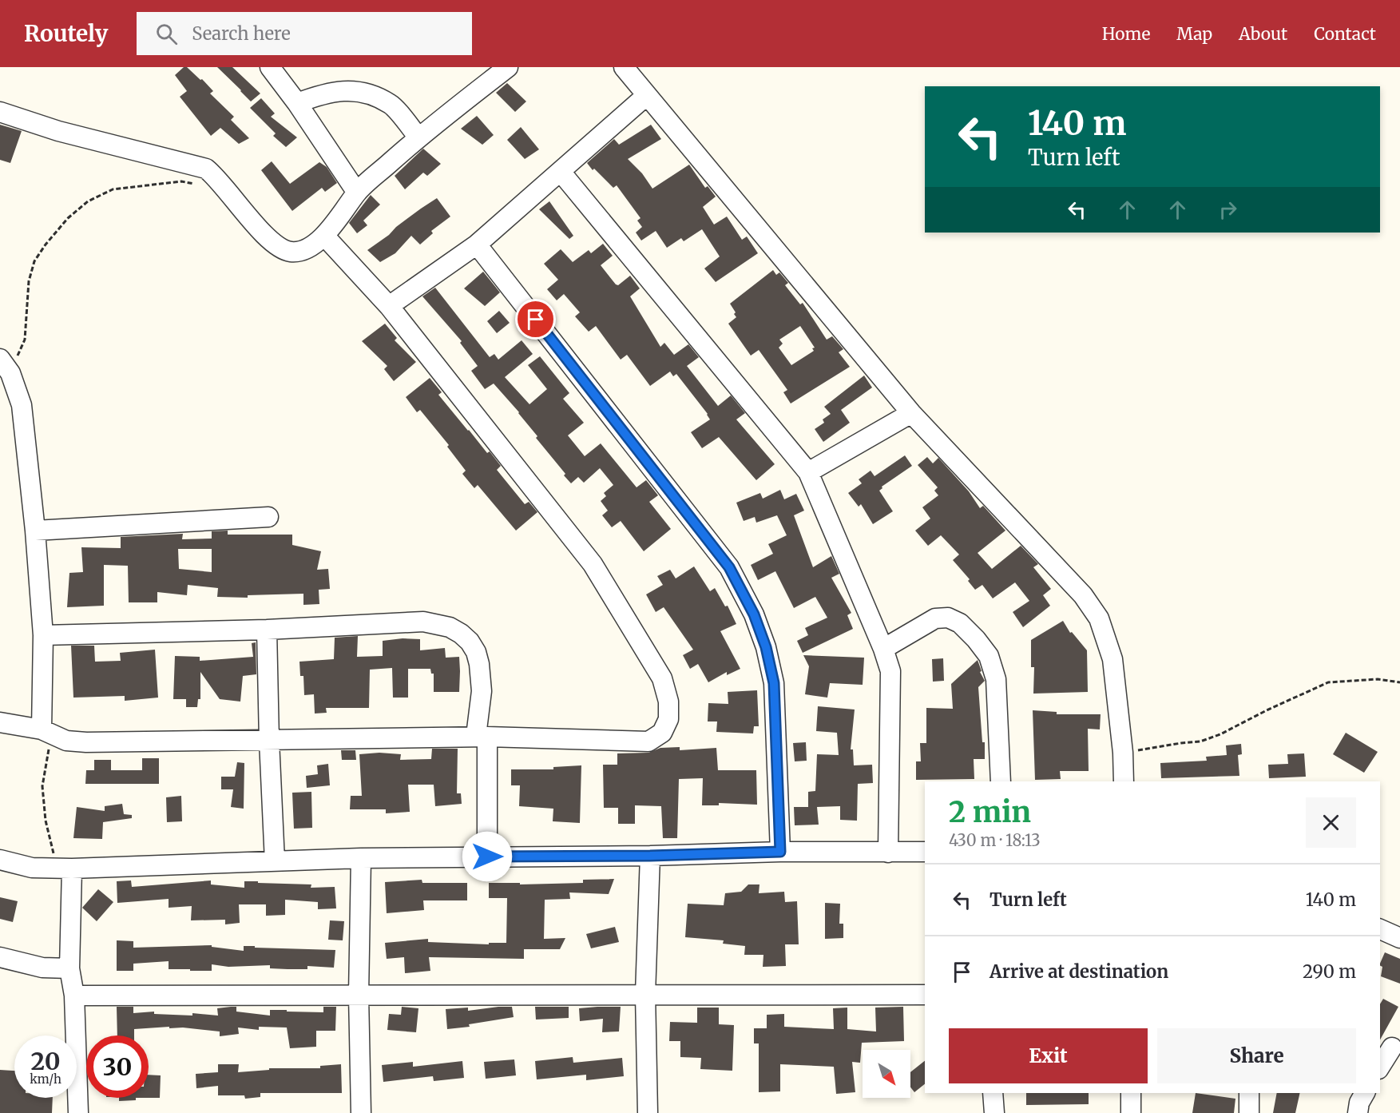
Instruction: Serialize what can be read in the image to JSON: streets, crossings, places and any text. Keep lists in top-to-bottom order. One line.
{"north":"bottom right","page":{"header":"Routely","search":"Search here","nav":["Home","Map","About","Contact"],"turn":["140 m","Turn left"],"heading":["2 min","430 m · 18:13"],"list":[{"name":"Turn left","value":"140 m"},{"name":"Arrive at destination","value":"290 m"}],"buttons":["Exit","Share"],"speed":"20 km/h","limit":"30"}}
